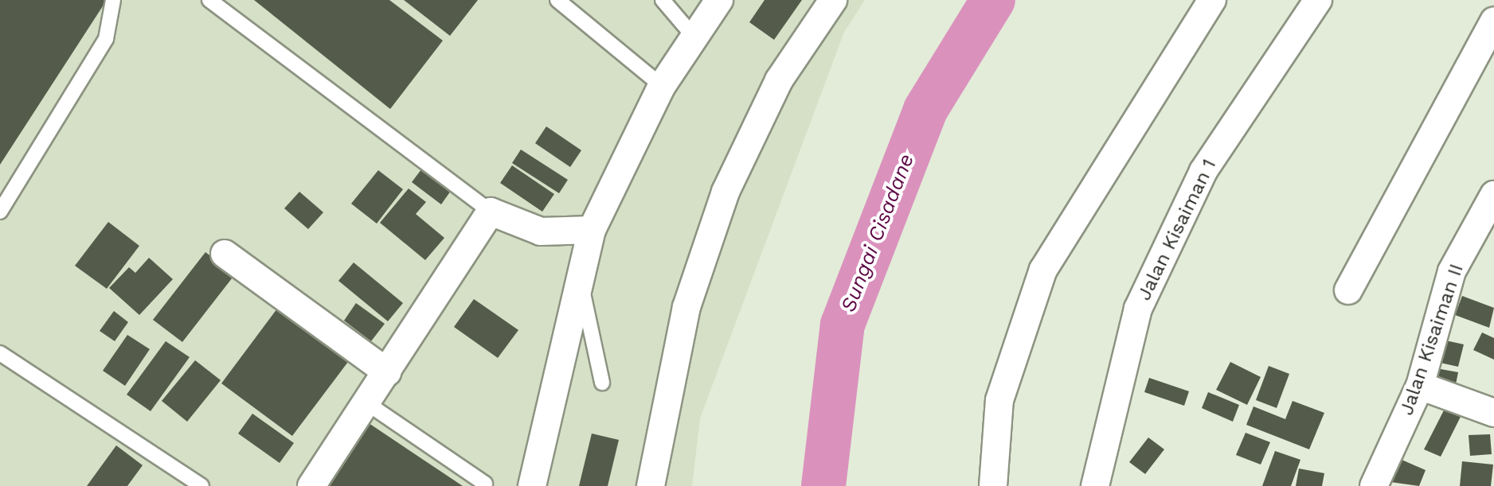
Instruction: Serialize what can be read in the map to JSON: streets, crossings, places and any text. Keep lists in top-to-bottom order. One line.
{"streets":{"street":["Jalan Kisaiman 1","Jalan Kisaiman II"]},"water":["Sungai Cisadane"]}
